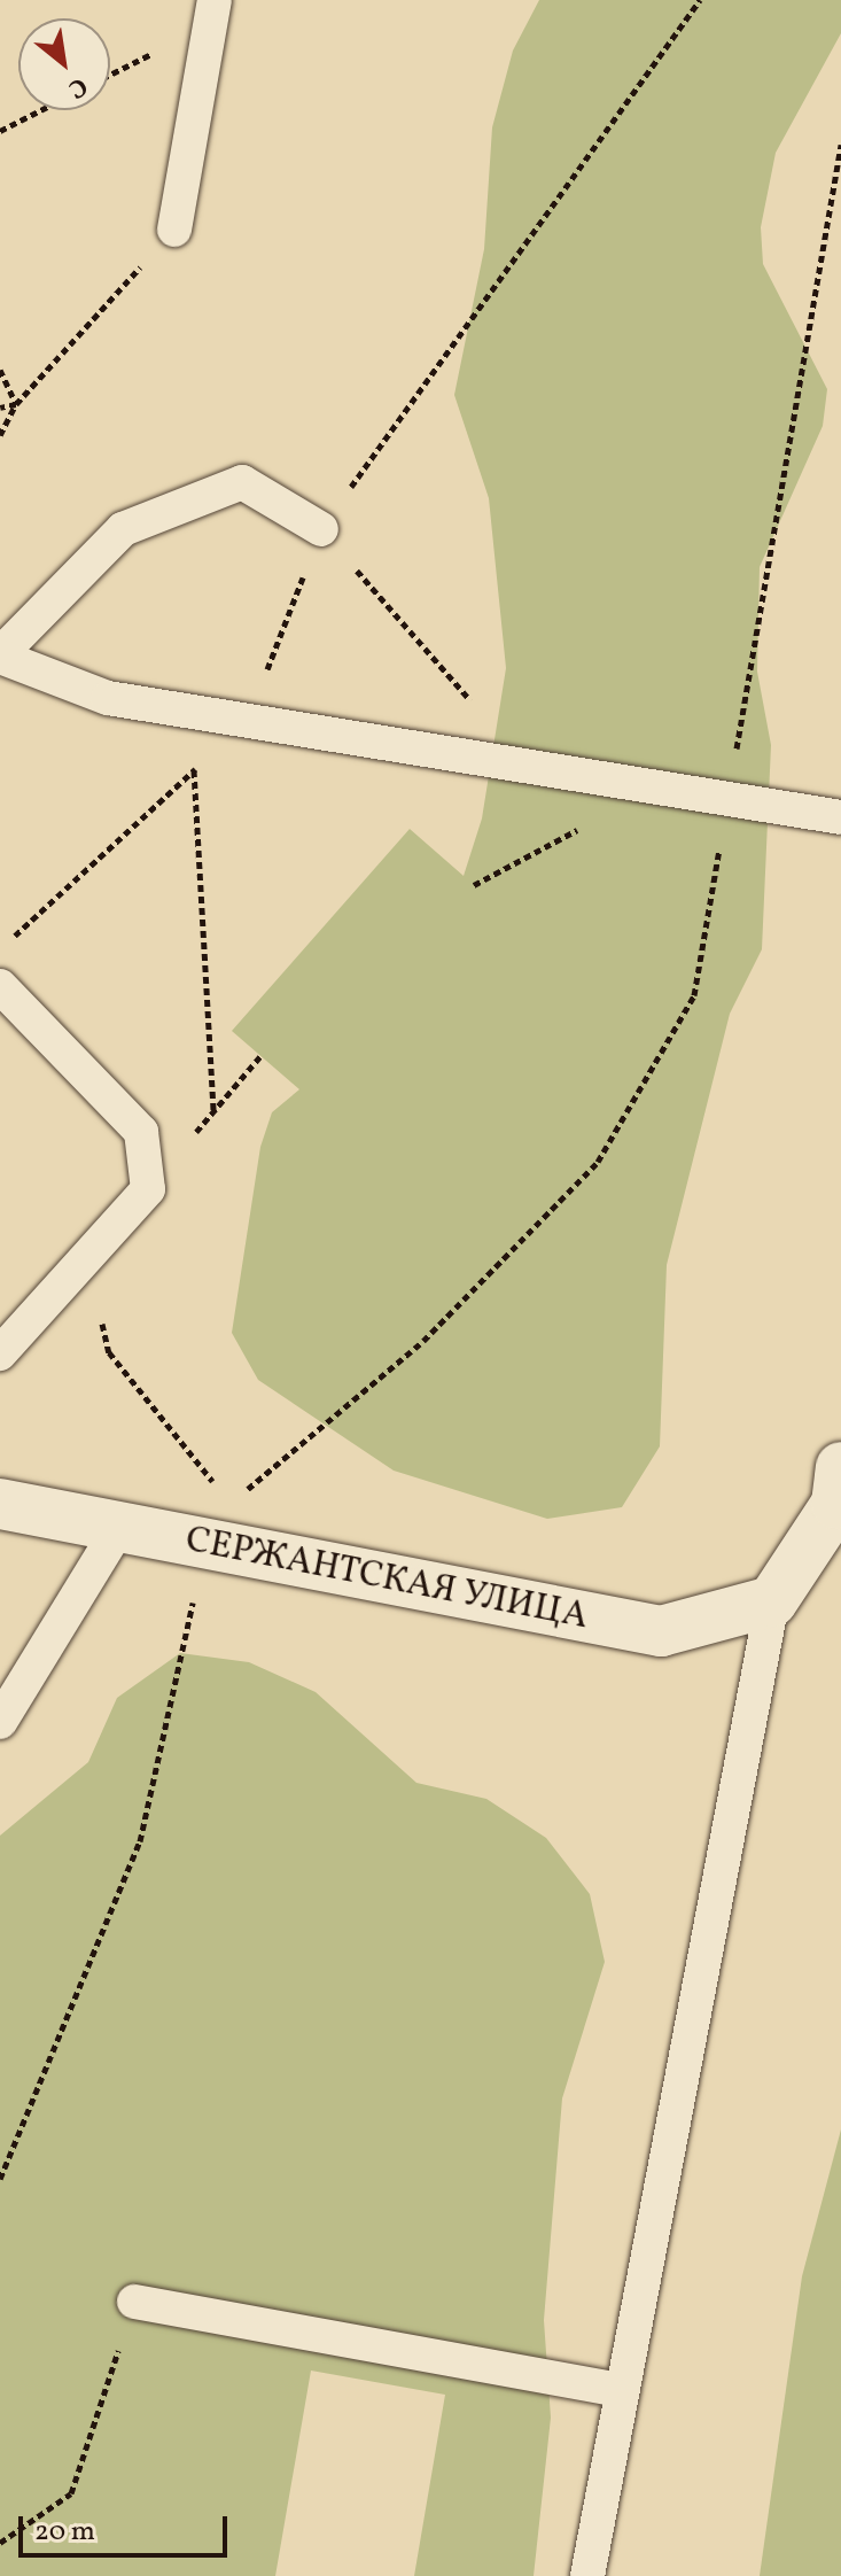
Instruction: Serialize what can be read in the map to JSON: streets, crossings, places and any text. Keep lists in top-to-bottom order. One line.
{"streets":{"street":["СЕРЖАНТСКАЯ УЛИЦА"]},"scale_bar":"20 m","north":"bottom right"}
